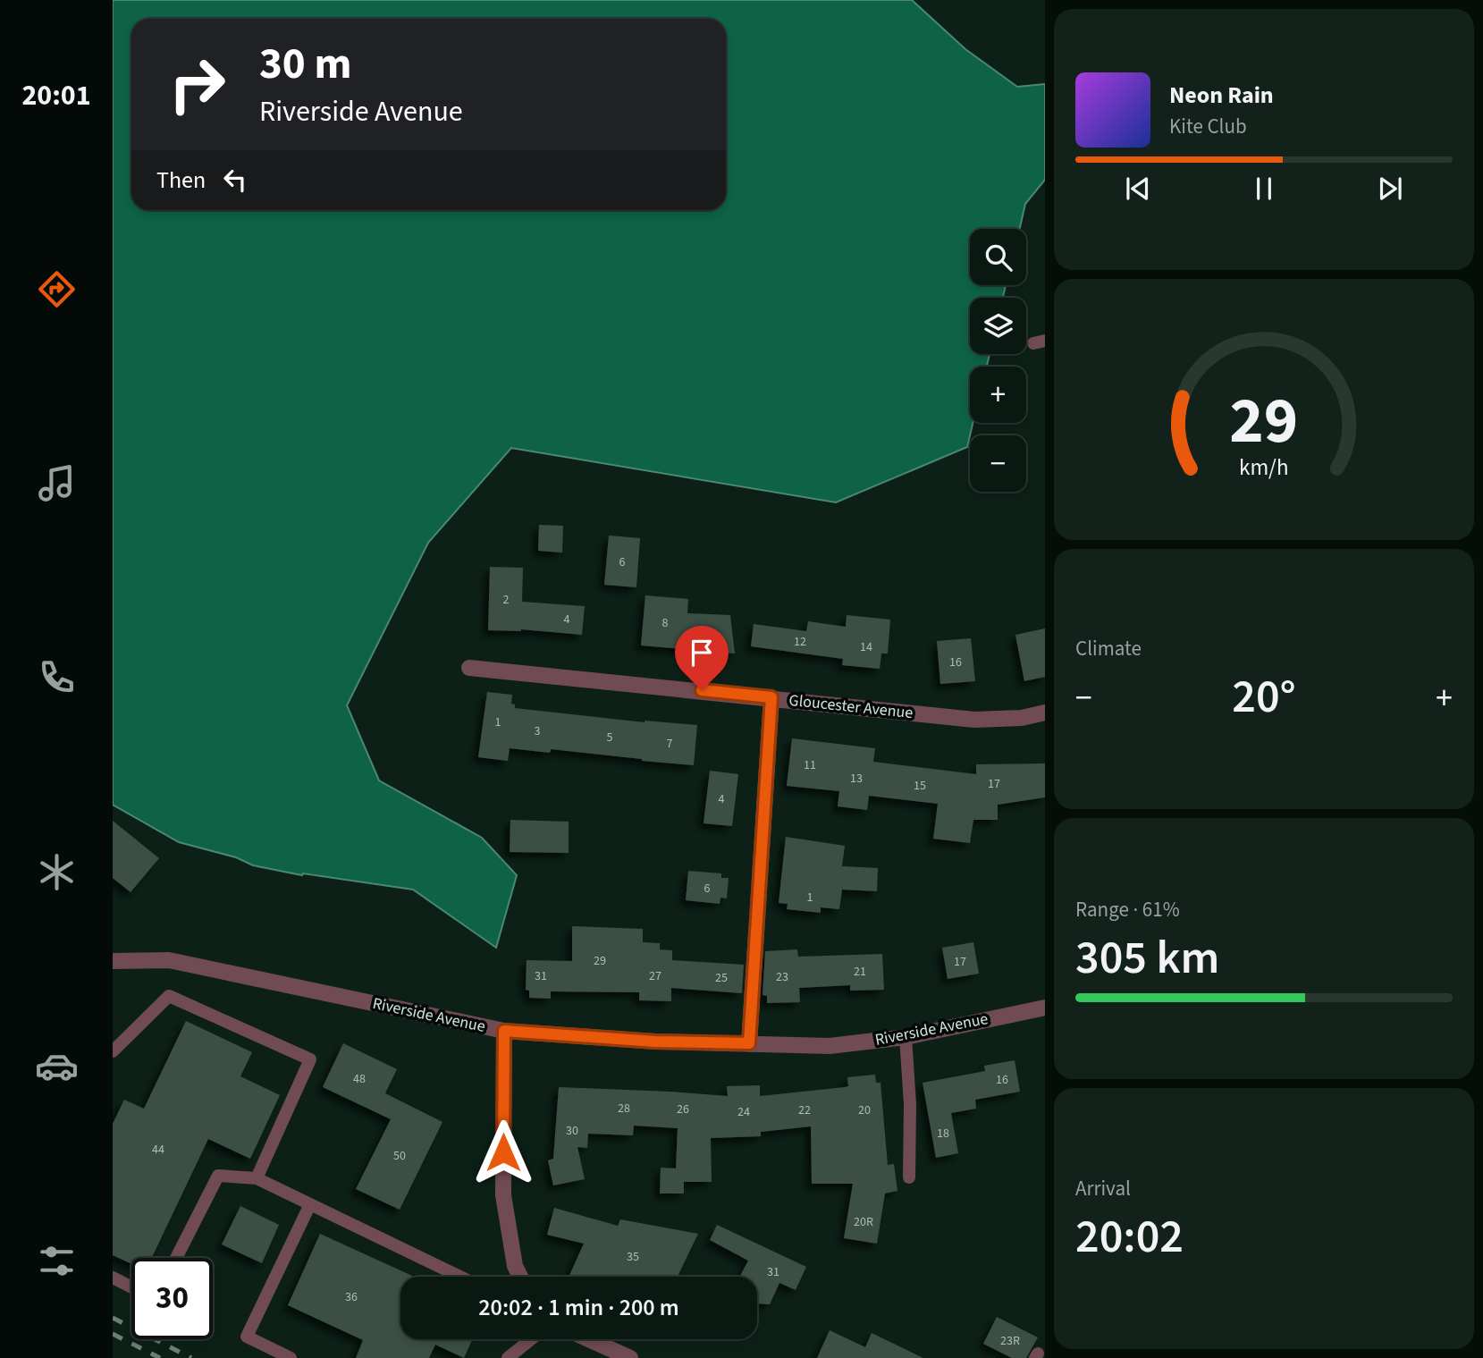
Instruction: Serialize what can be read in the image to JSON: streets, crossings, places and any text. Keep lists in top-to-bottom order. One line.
{"streets":{"street":["Gloucester Avenue","Riverside Avenue"]},"house_numbers":["6","2","4","8","12","14","16","1","3","5","7","11","13","17","15","4","6","1","29","17","21","31","27","23","25","48","16","28","26","22","20","24","30","18","44","50","20R","35","31","36","23R"],"page":{"tabs":"20:01","turn":["30 m","Riverside Avenue"],"song":["Neon Rain","Kite Club"],"then":"Then","map_buttons":["+","−"],"tile":["Climate",["Range · 61%","305 km"],["Arrival","20:02"]],"heat":["−","20°","+"],"limit":"30","trip":"20:02 · 1 min · 200 m","gauge":["29","km/h"]}}
